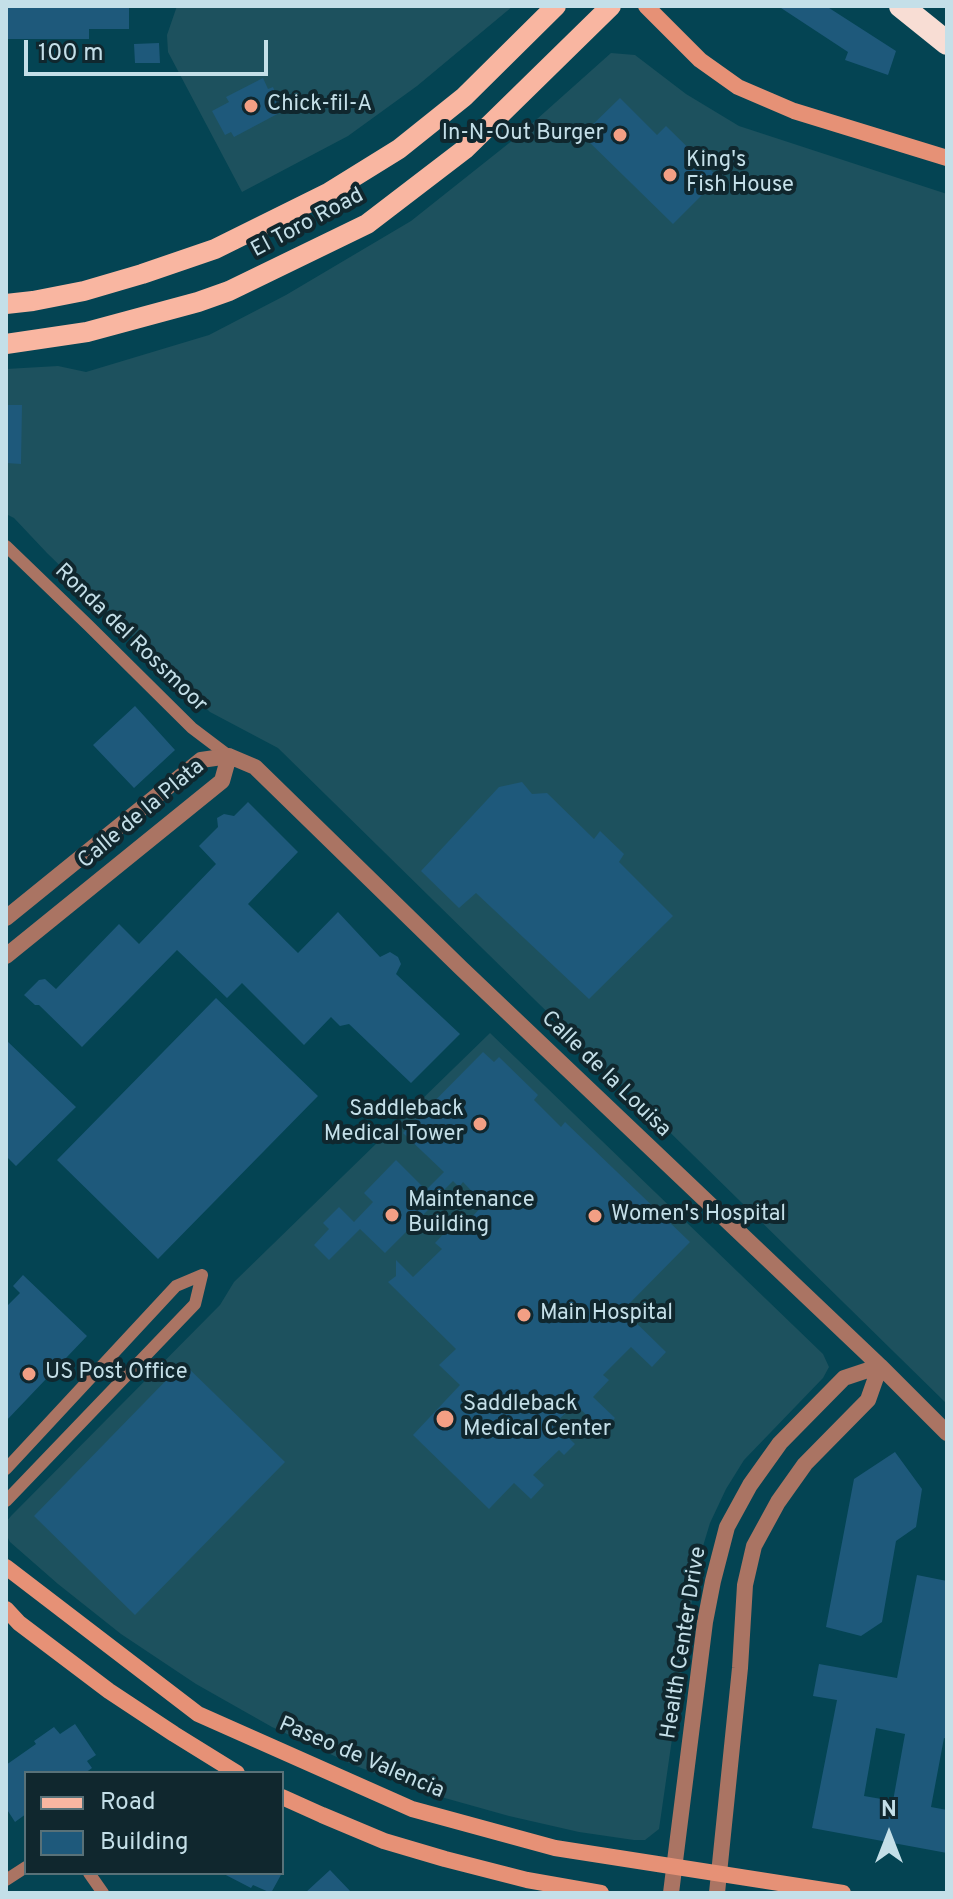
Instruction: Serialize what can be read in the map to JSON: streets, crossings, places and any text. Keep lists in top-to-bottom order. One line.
{"streets":{"main road":["El Toro Road","Paseo de Valencia"],"street":["Ronda del Rossmoor","Calle de la Plata","Calle de la Louisa","Health Center Drive"]},"crossings":[["Ronda del Rossmoor","Calle de la Plata"],["Ronda del Rossmoor","Calle de la Louisa"],["Calle de la Plata","Calle de la Louisa"],["Calle de la Louisa","Health Center Drive"],["Health Center Drive","Paseo de Valencia"]],"places":["Chick-fil-A","In-N-Out Burger","King's Fish House","Saddleback Medical Tower","Maintenance Building","Women's Hospital","Main Hospital","US Post Office","Saddleback Medical Center"],"legend":["Road","Building"],"scale_bar":"100 m","north":"top"}
